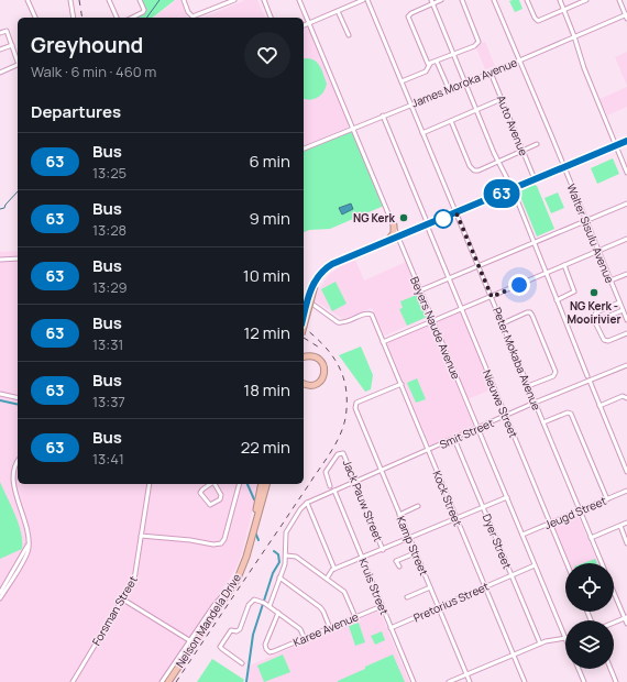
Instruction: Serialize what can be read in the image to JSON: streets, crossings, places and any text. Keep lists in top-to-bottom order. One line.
{"streets":{"highway":["Nelson Mandela Drive"],"street":["James Moroka Avenue","Auto Avenue","Walter Sisulu Avenue","Beyers Naude Avenue","Peter Mokaba Avenue","Nieuwe Street","Smit Street","Kock Street","Jack Pauw Street","Jeugd Street","Dyer Street","Kamp Street","Kruis Street","Pretorius Street","Forsman Street","Karee Avenue"]},"crossings":[["James Moroka Avenue","Auto Avenue"],["James Moroka Avenue","Walter Sisulu Avenue"],["James Moroka Avenue","Beyers Naude Avenue"],["James Moroka Avenue","Peter Mokaba Avenue"],["James Moroka Avenue","Nieuwe Street"],["Beyers Naude Avenue","Smit Street"],["Beyers Naude Avenue","Jeugd Street"],["Beyers Naude Avenue","Pretorius Street"],["Peter Mokaba Avenue","Smit Street"],["Peter Mokaba Avenue","Jeugd Street"],["Nieuwe Street","Smit Street"],["Nieuwe Street","Jeugd Street"],["Smit Street","Kock Street"],["Smit Street","Jack Pauw Street"],["Smit Street","Dyer Street"],["Smit Street","Kamp Street"],["Smit Street","Kruis Street"],["Kock Street","Kamp Street"],["Kock Street","Pretorius Street"],["Dyer Street","Pretorius Street"],["Kamp Street","Pretorius Street"],["Kruis Street","Pretorius Street"],["Kruis Street","Karee Avenue"]],"places":["NG Kerk","NG Kerk - Mooirivier"],"lines":["bus line 63"],"page":{"on_map":"63","heading":[["Greyhound","Walk · 6 min · 460 m"],"Departures"],"list":[{"mark":"63","name":"Bus","note":"13:25","value":"6 min"},{"mark":"63","name":"Bus","note":"13:28","value":"9 min"},{"mark":"63","name":"Bus","note":"13:29","value":"10 min"},{"mark":"63","name":"Bus","note":"13:31","value":"12 min"},{"mark":"63","name":"Bus","note":"13:37","value":"18 min"},{"mark":"63","name":"Bus","note":"13:41","value":"22 min"}]}}
